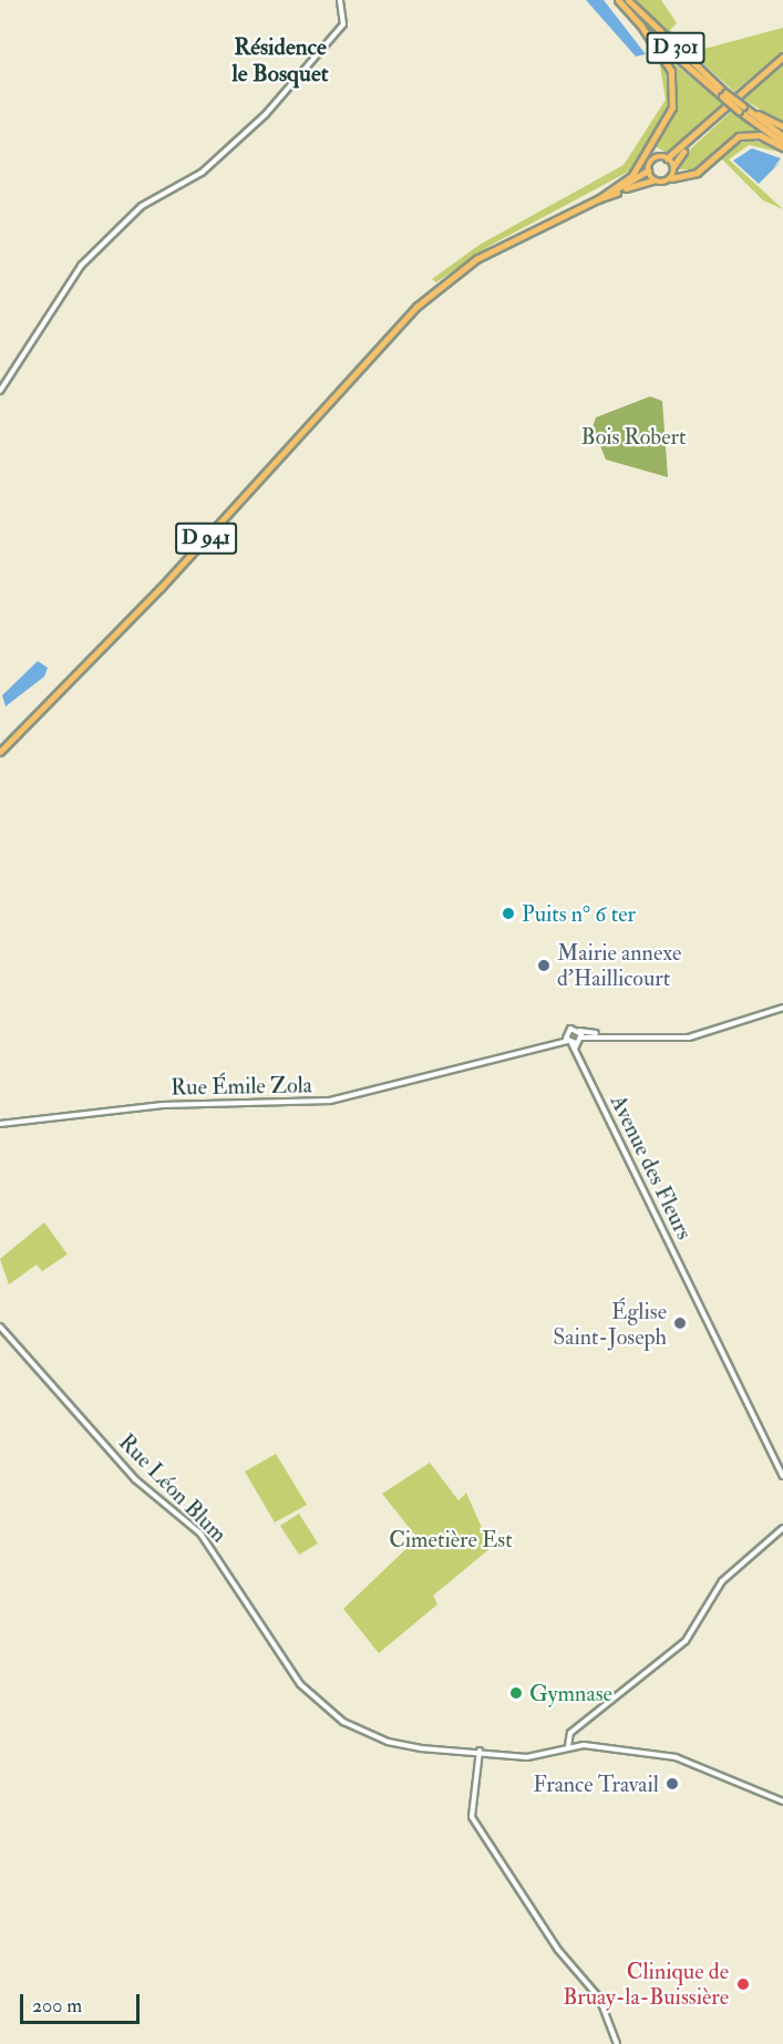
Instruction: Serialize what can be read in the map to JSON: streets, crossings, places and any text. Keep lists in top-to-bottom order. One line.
{"streets":{"highway":["D 301"],"main road":["D 941"],"street":["Rue Émile Zola","Avenue des Fleurs","Rue Léon Blum"]},"crossings":[["Rue Émile Zola","Avenue des Fleurs"]],"districts":["Résidence le Bosquet"],"parks":["Bois Robert","Cimetière Est"],"places":["Puits n° 6 ter","Mairie annexe d'Haillicourt","Église Saint-Joseph","Gymnase","France Travail","Clinique de Bruay-la-Buissière"],"scale_bar":"200 m"}
